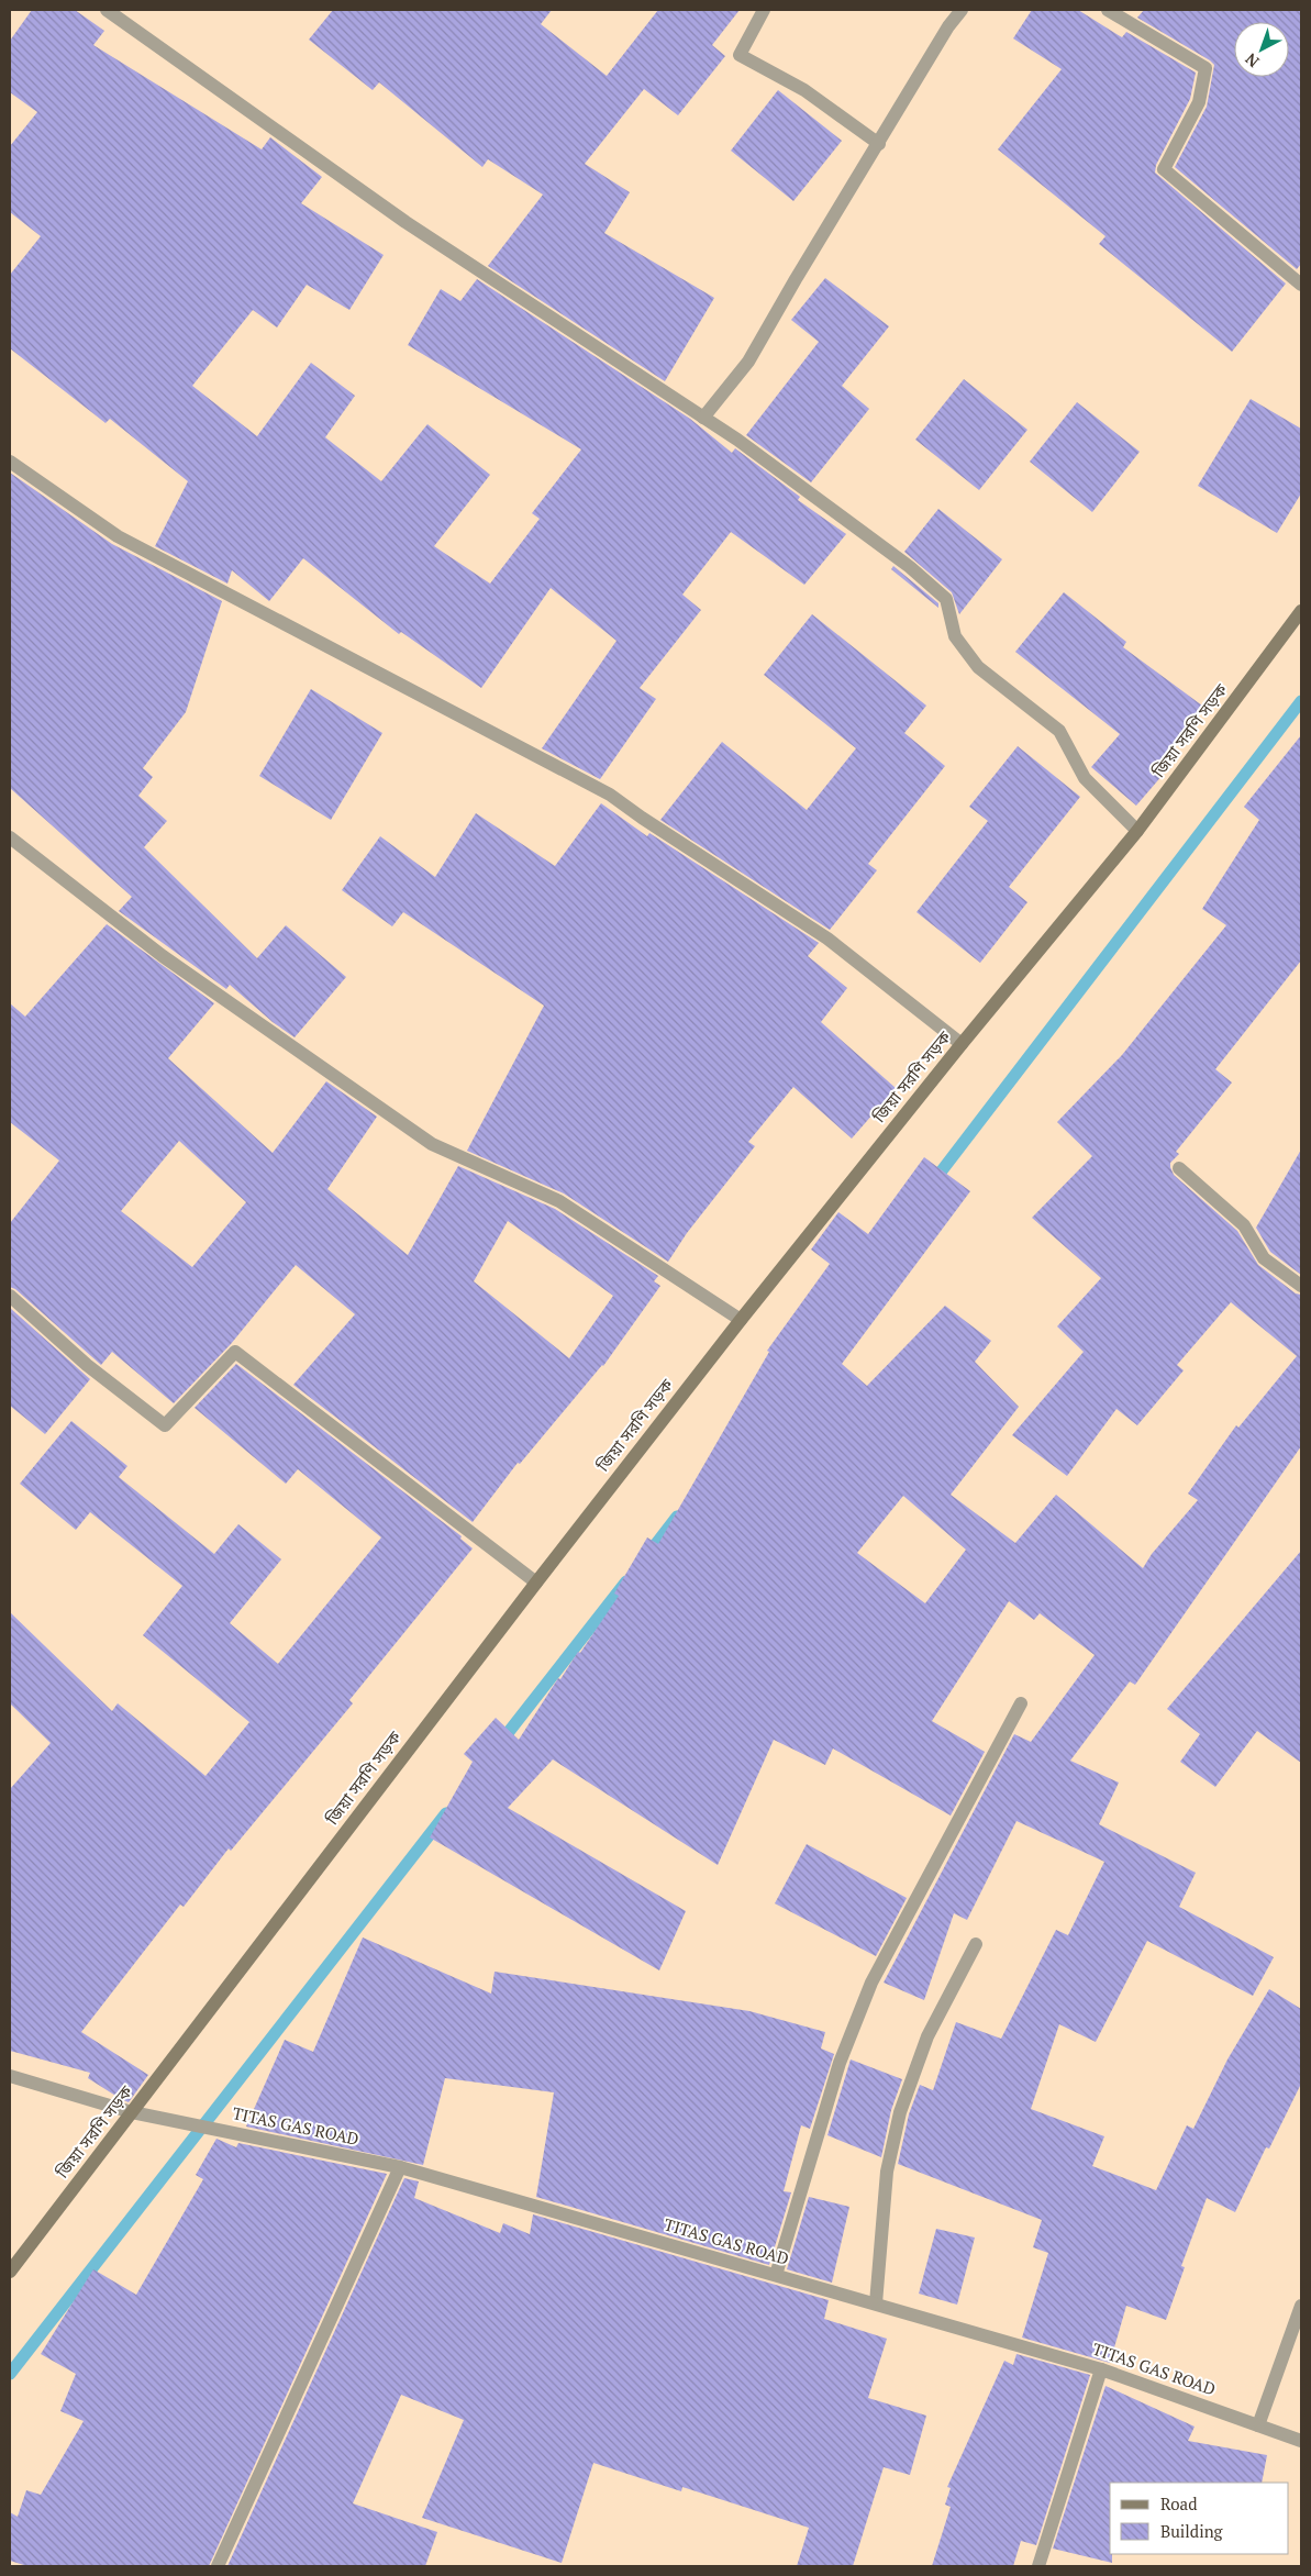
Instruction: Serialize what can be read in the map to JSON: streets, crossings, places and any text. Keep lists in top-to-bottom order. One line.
{"streets":{"main road":["জিয়া সরণি সড়ক"],"street":["TITAS GAS ROAD"]},"crossings":[["জিয়া সরণি সড়ক","TITAS GAS ROAD"]],"legend":["Road","Building"],"north":"bottom left"}
